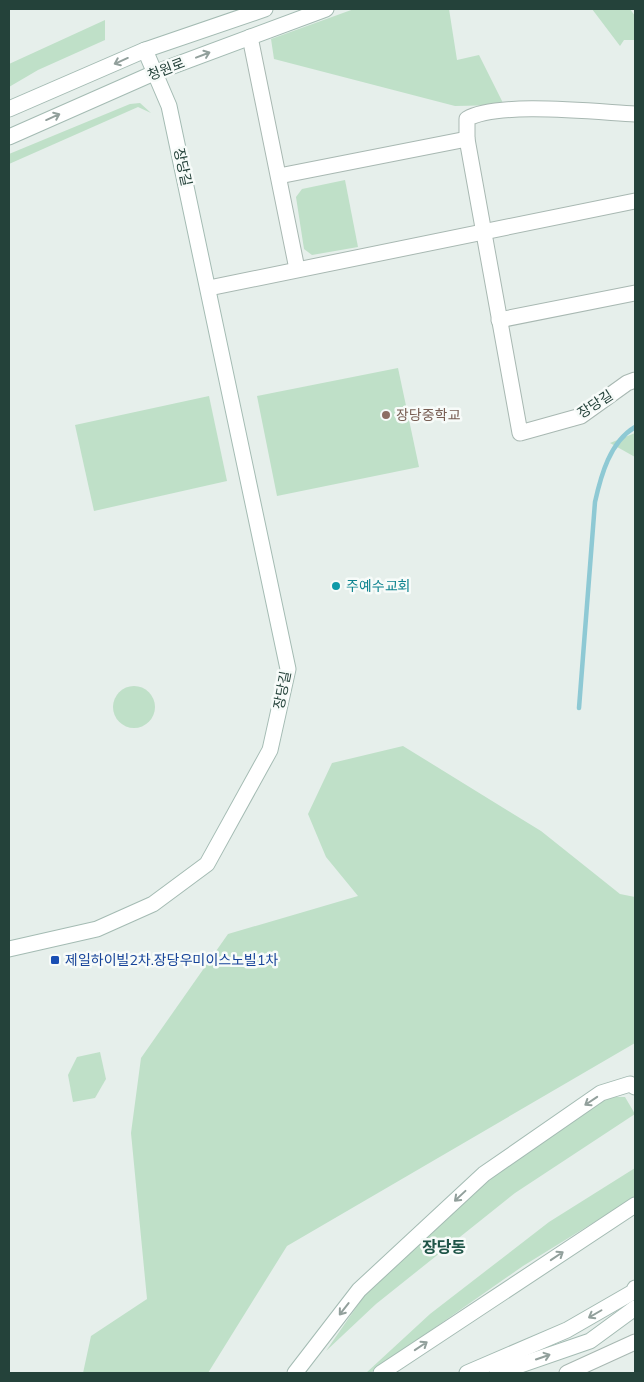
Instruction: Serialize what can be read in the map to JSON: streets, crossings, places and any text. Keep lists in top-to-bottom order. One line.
{"streets":{"street":["청원로","장당길"]},"crossings":[["청원로","장당길"]],"districts":["장당동"],"places":{"other":["장당중학교","주예수교회"],"transit":["제일하이빌2차.장당우미이스노빌1차"]}}
